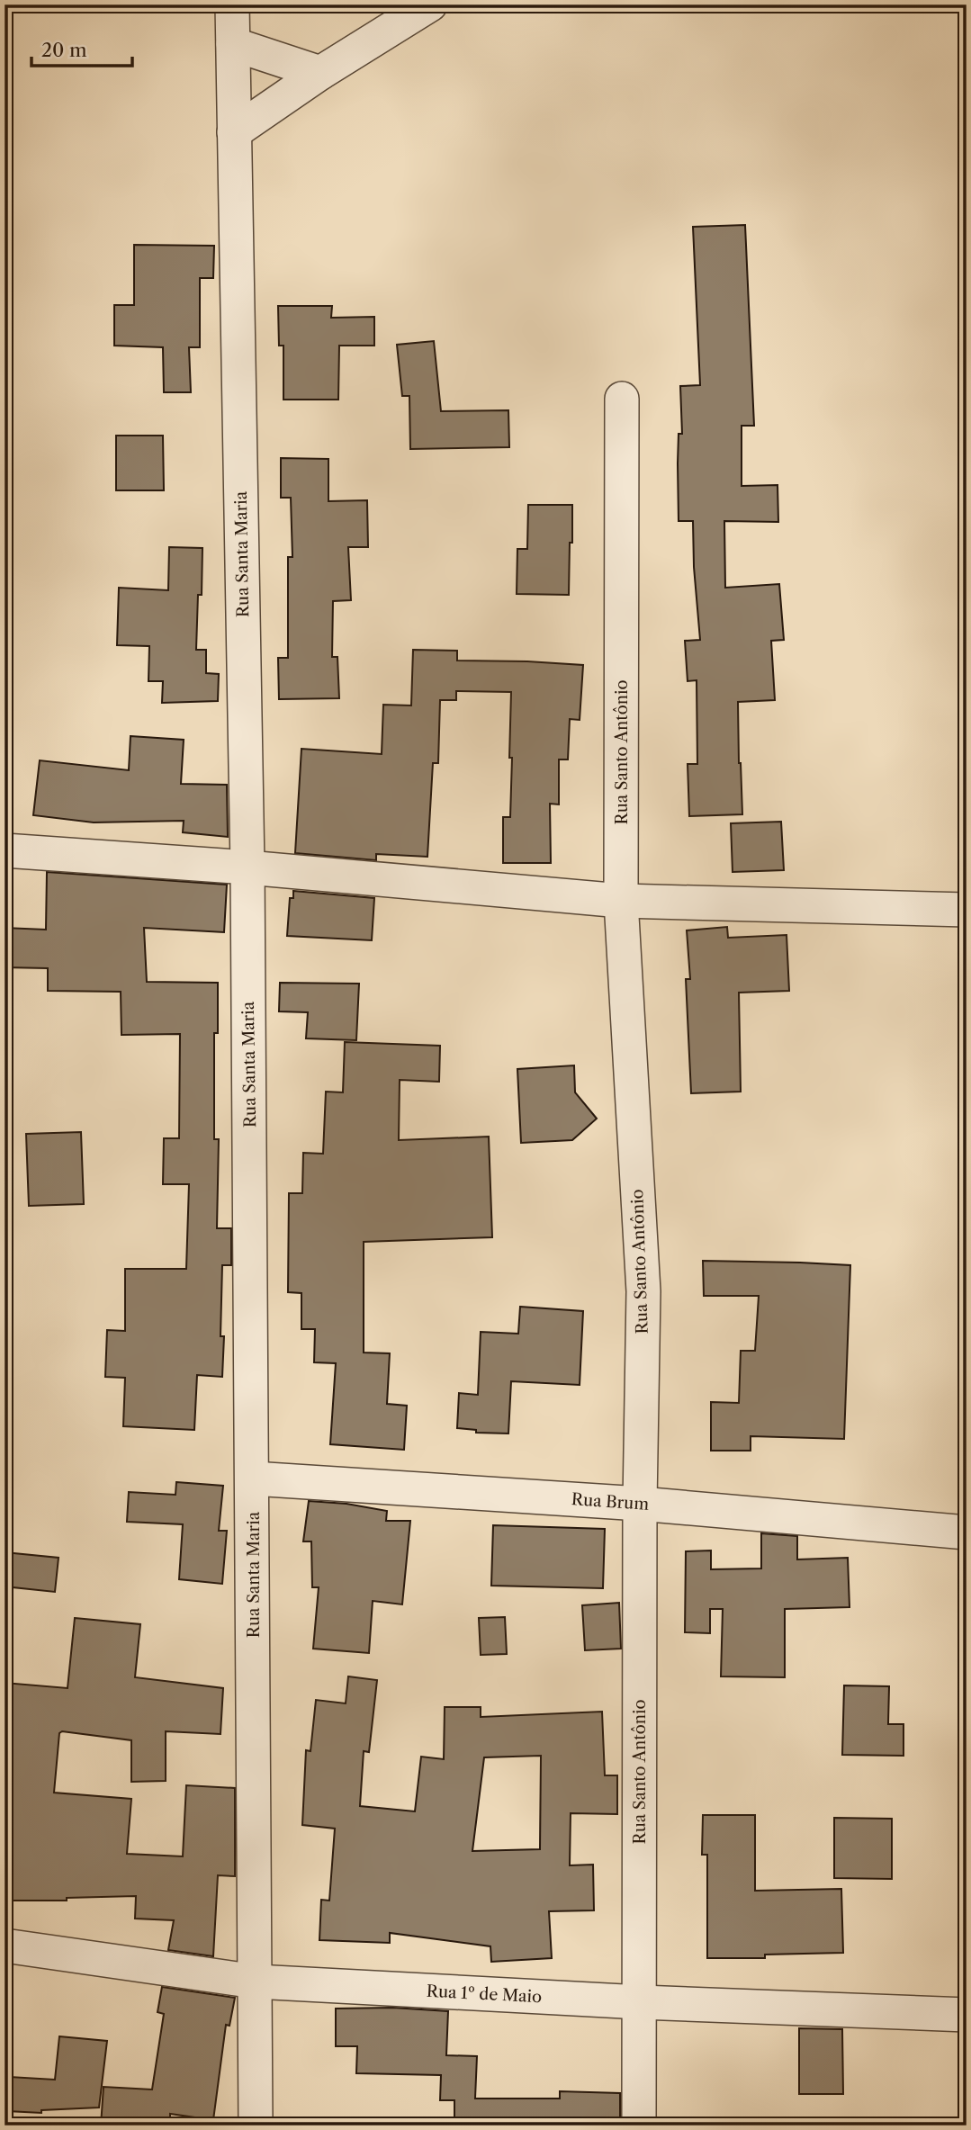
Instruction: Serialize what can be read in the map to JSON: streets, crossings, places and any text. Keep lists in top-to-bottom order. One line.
{"streets":{"street":["Rua Santa Maria","Rua Santo Antônio","Rua Brum","Rua 1º de Maio"]},"crossings":[["Rua Santa Maria","Rua Brum"],["Rua Santa Maria","Rua 1º de Maio"],["Rua Santo Antônio","Rua Brum"],["Rua Santo Antônio","Rua 1º de Maio"]],"scale_bar":"20 m"}
